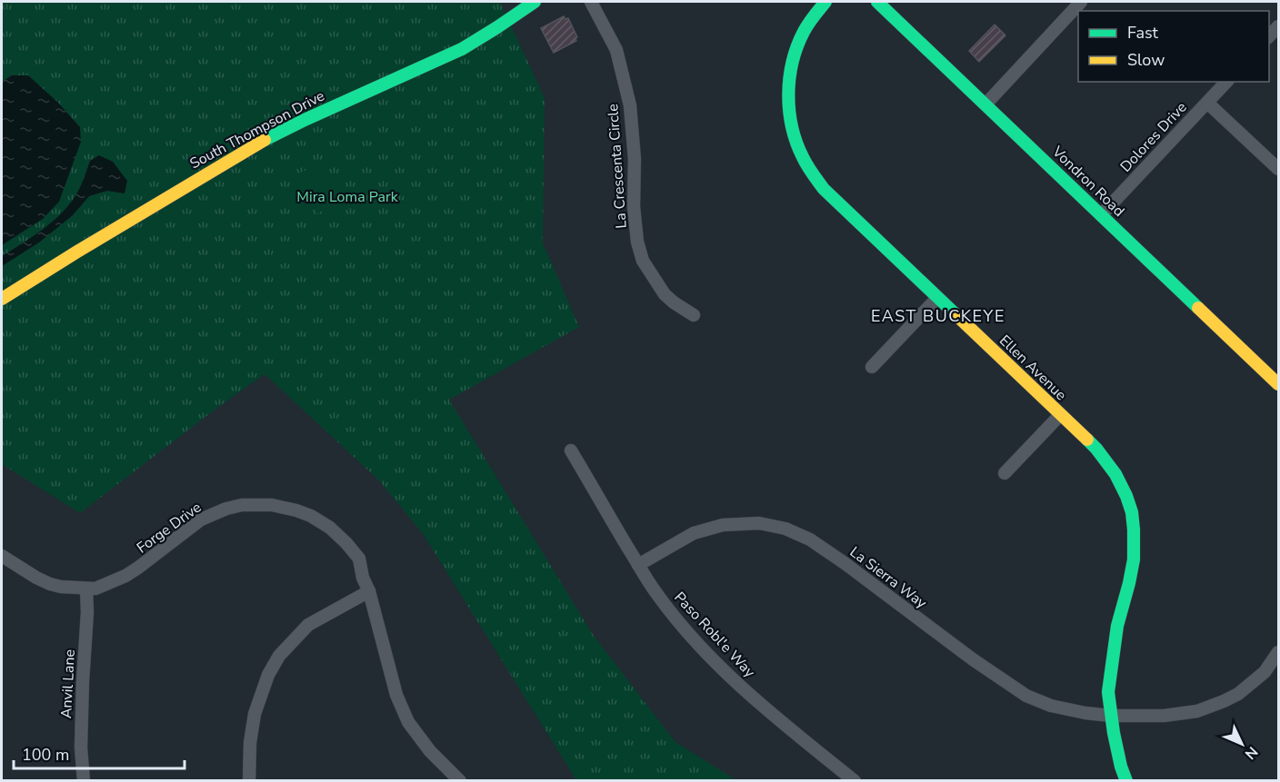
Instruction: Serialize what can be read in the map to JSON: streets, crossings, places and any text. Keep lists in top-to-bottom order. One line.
{"streets":{"street":["South Thompson Drive","Dolores Drive","La Crescenta Circle","Vondron Road","Ellen Avenue","Forge Drive","La Sierra Way","Paso Robl'e Way","Anvil Lane"]},"crossings":[["Dolores Drive","Vondron Road"],["Ellen Avenue","La Sierra Way"],["Forge Drive","Anvil Lane"],["La Sierra Way","Paso Robl'e Way"]],"districts":["EAST BUCKEYE"],"parks":["Mira Loma Park"],"legend":["Fast","Slow"],"scale_bar":"100 m","north":"bottom right"}
